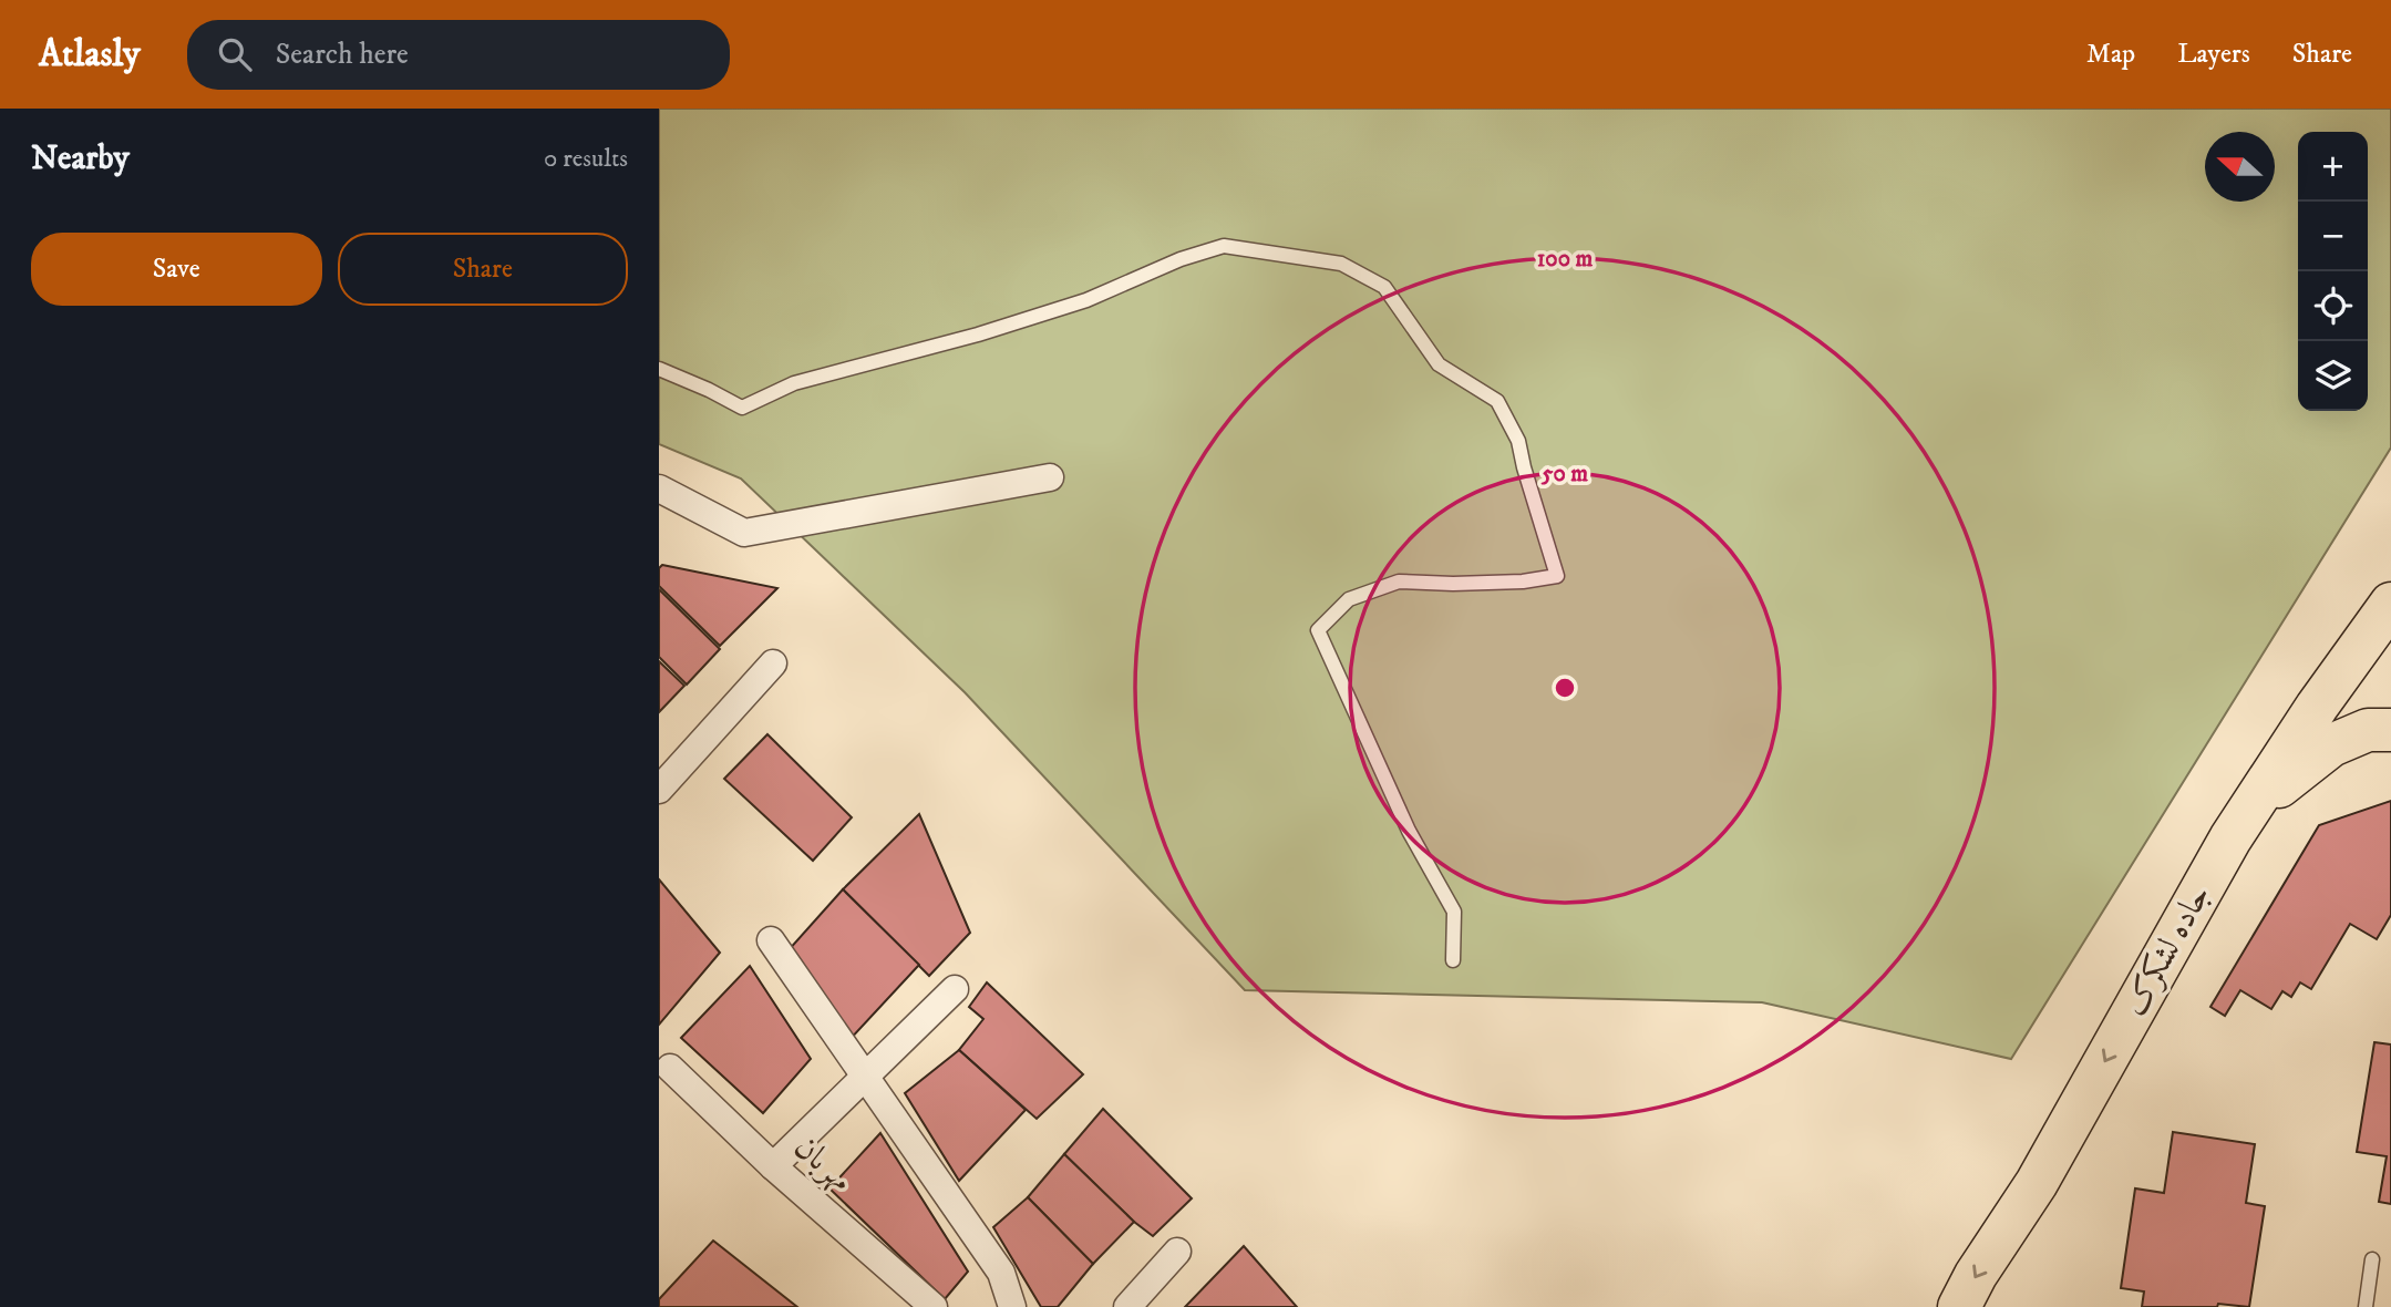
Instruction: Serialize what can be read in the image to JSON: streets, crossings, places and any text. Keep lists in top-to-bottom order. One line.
{"streets":{"highway":["جاده لشکرک"],"street":["مهربان"]},"one_way":["جاده لشکرک"],"north":"left","page":{"header":"Atlasly","search":"Search here","nav":["Map","Layers","Share"],"heading":["Nearby","0 results"],"map_buttons":["+","−"],"buttons":["Save","Share"]},"rings":["100 m","50 m"]}
